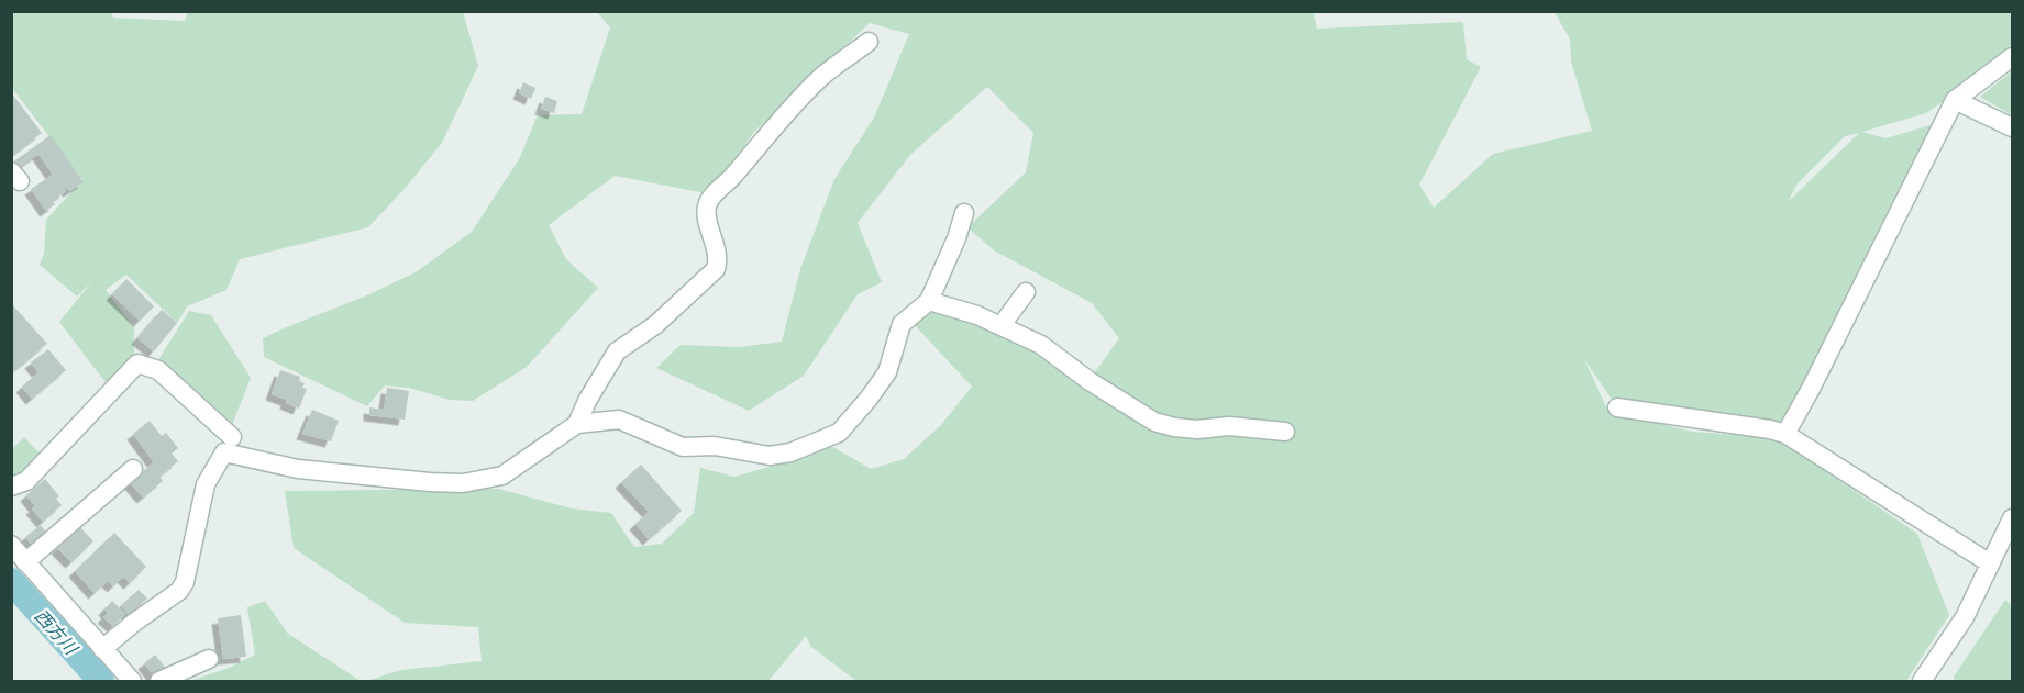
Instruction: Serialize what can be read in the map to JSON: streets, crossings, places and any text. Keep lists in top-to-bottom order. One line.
{"water":["西方川"]}
